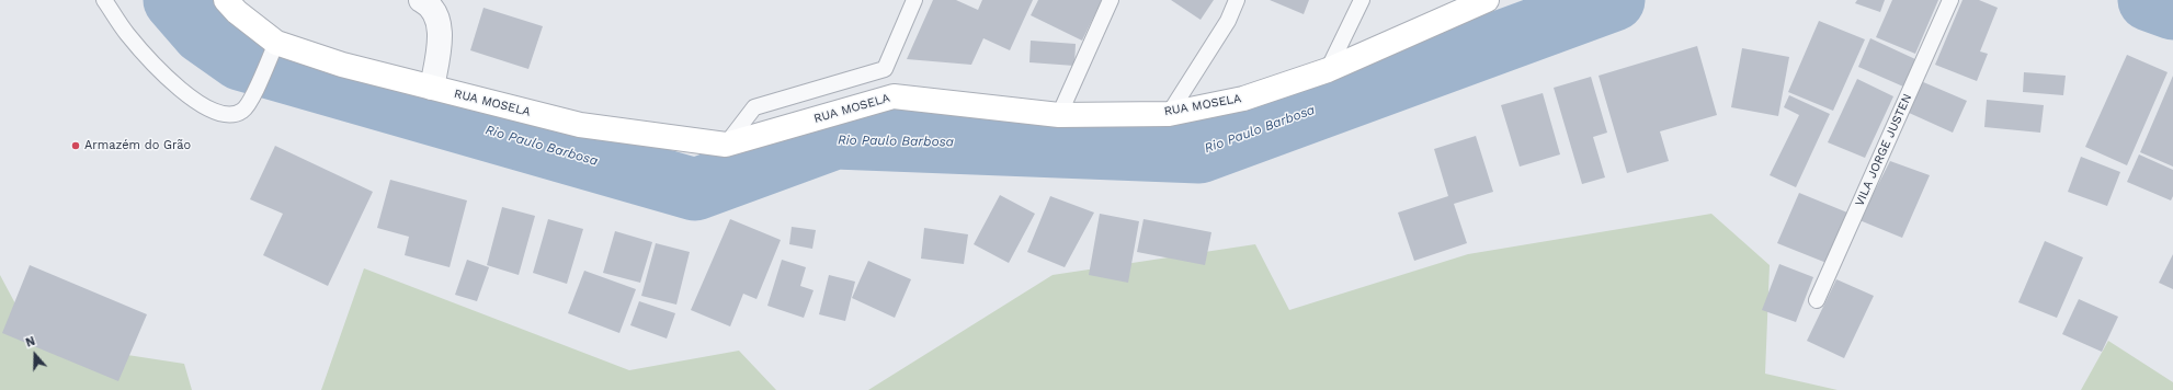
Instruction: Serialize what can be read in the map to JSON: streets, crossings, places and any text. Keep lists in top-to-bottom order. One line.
{"streets":{"street":["RUA MOSELA"],"lane":["VILA JORGE JUSTEN"]},"water":["Rio Paulo Barbosa"],"places":["Armazém do Grão"],"north":"top"}
